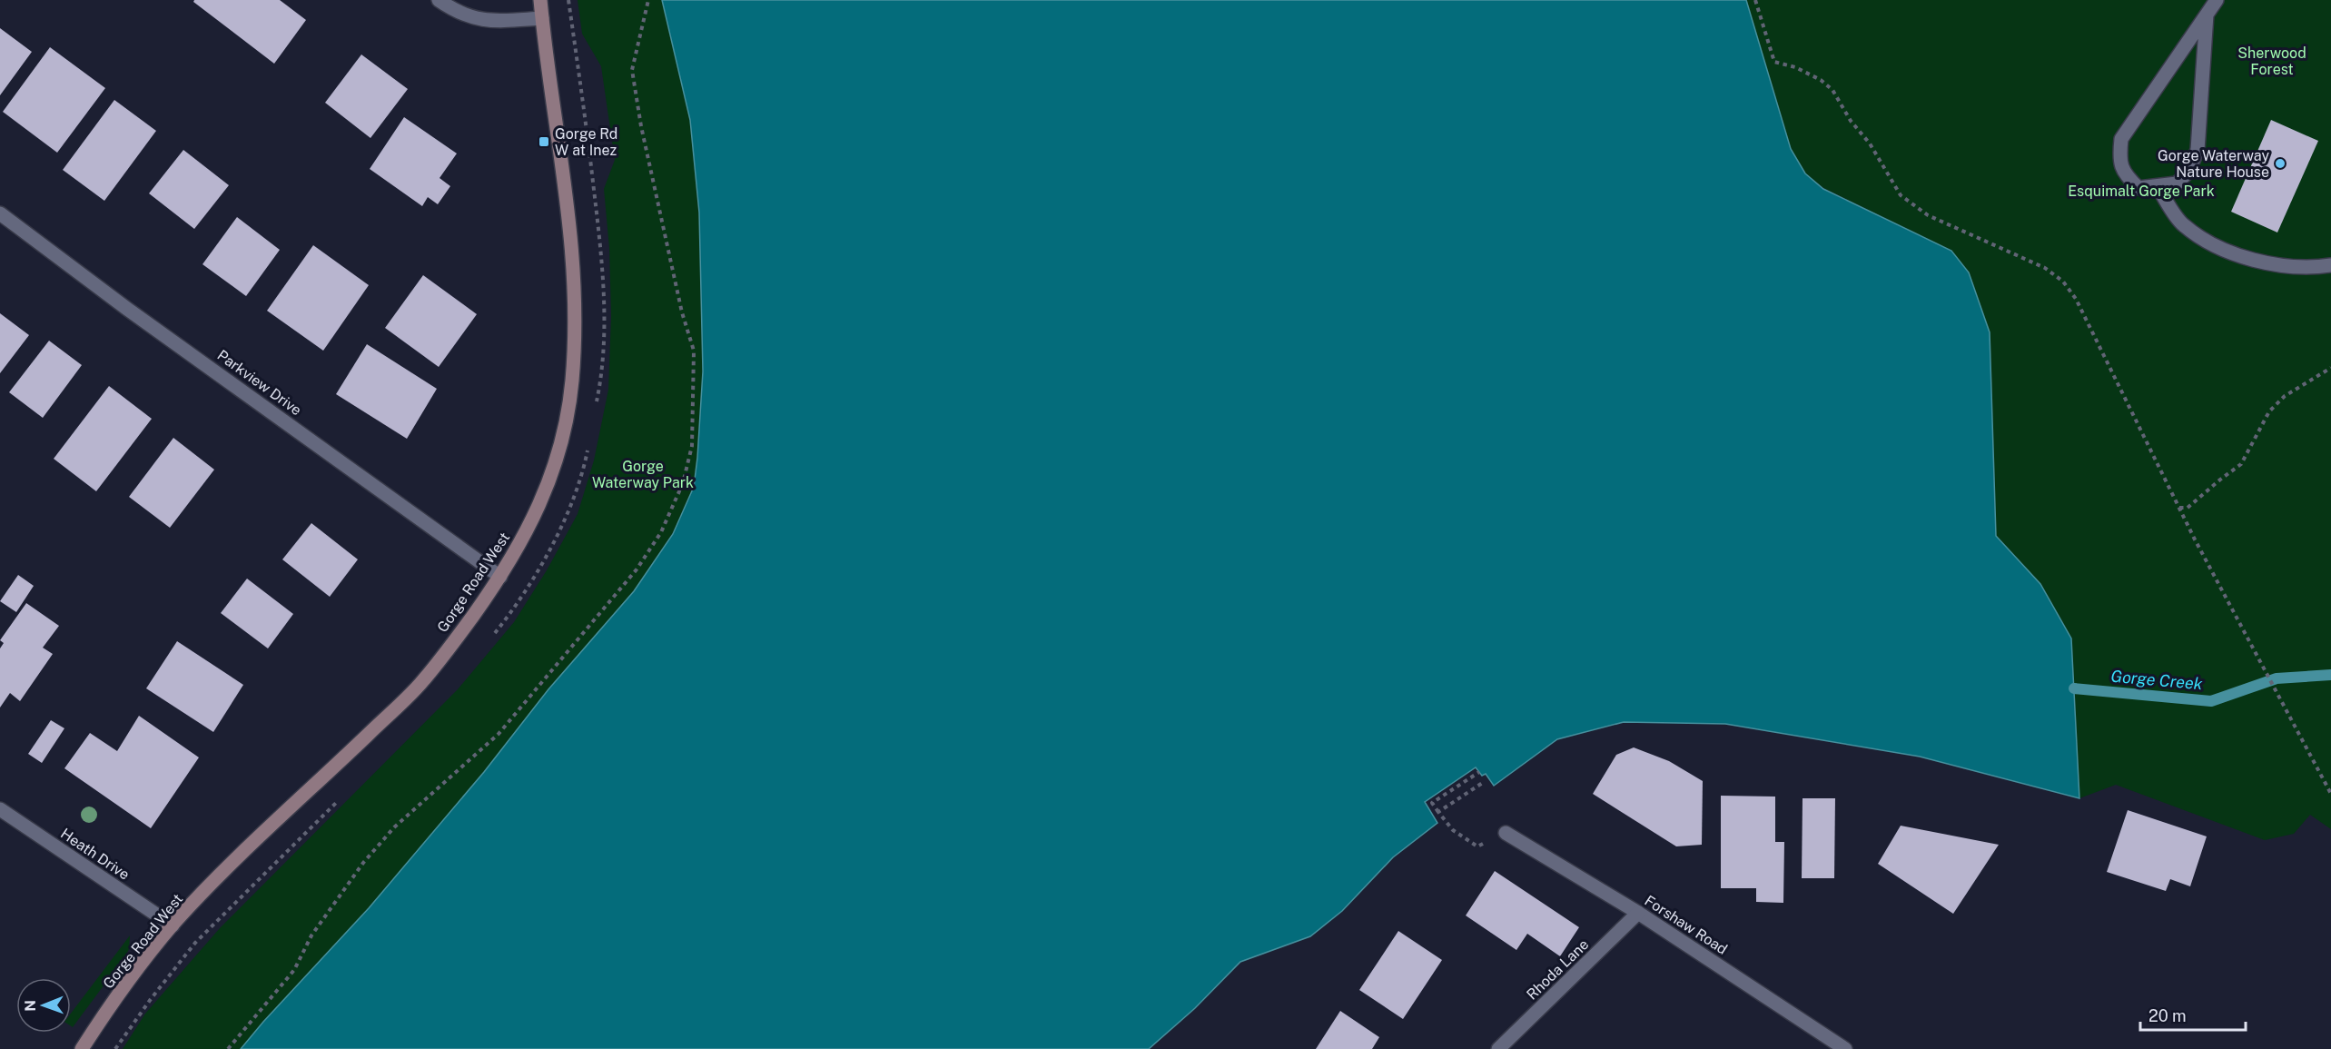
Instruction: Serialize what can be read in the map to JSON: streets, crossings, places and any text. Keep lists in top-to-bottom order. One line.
{"streets":{"main road":["Gorge Road West"],"street":["Parkview Drive","Heath Drive","Forshaw Road","Rhoda Lane"]},"crossings":[["Parkview Drive","Gorge Road West"],["Gorge Road West","Heath Drive"],["Forshaw Road","Rhoda Lane"]],"water":["Gorge Creek"],"parks":["Sherwood Forest","Esquimalt Gorge Park","Gorge Waterway Park"],"places":{"transit":["Gorge Rd W at Inez"],"other":["Gorge Waterway Nature House"]},"scale_bar":"20 m","north":"left"}
